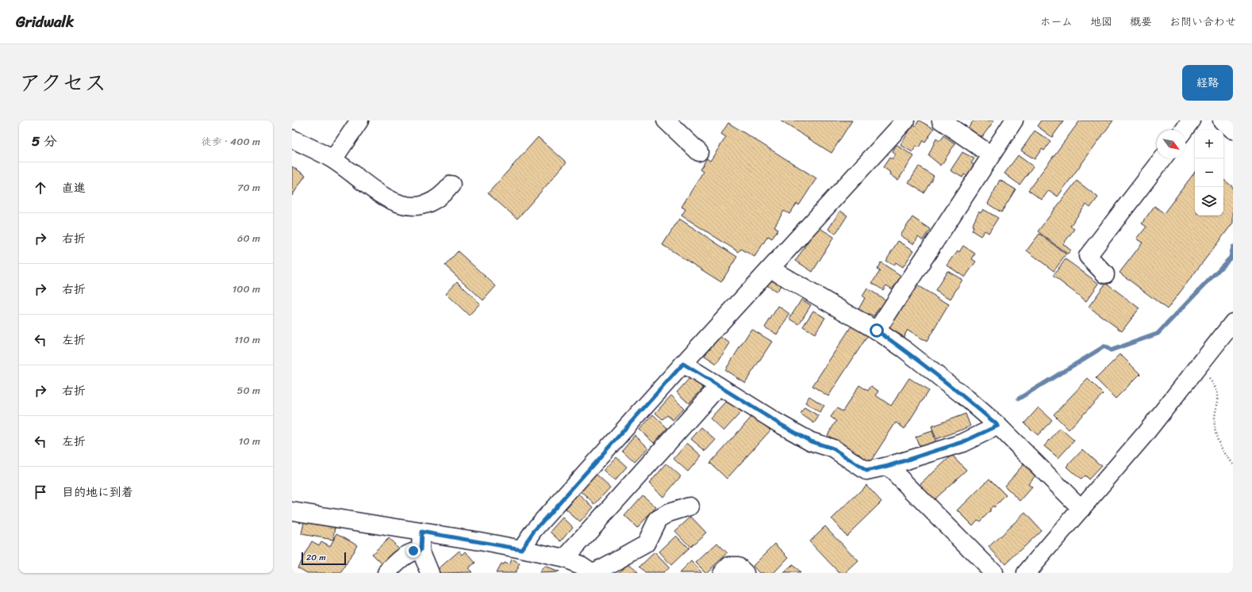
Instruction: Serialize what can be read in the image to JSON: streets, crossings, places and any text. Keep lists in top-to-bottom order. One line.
{"scale_bar":"20 m","north":"bottom right","page":{"header":"Gridwalk","nav":["ホーム","地図","概要","お問い合わせ"],"title":"アクセス","buttons":"経路","heading":["5 分","徒歩 · 400 m"],"map_buttons":["+","−"],"list":[["直進","70 m"],["右折","60 m"],["右折","100 m"],["左折","110 m"],["右折","50 m"],["左折","10 m"],"目的地に到着"],"scale":"20 m"}}
